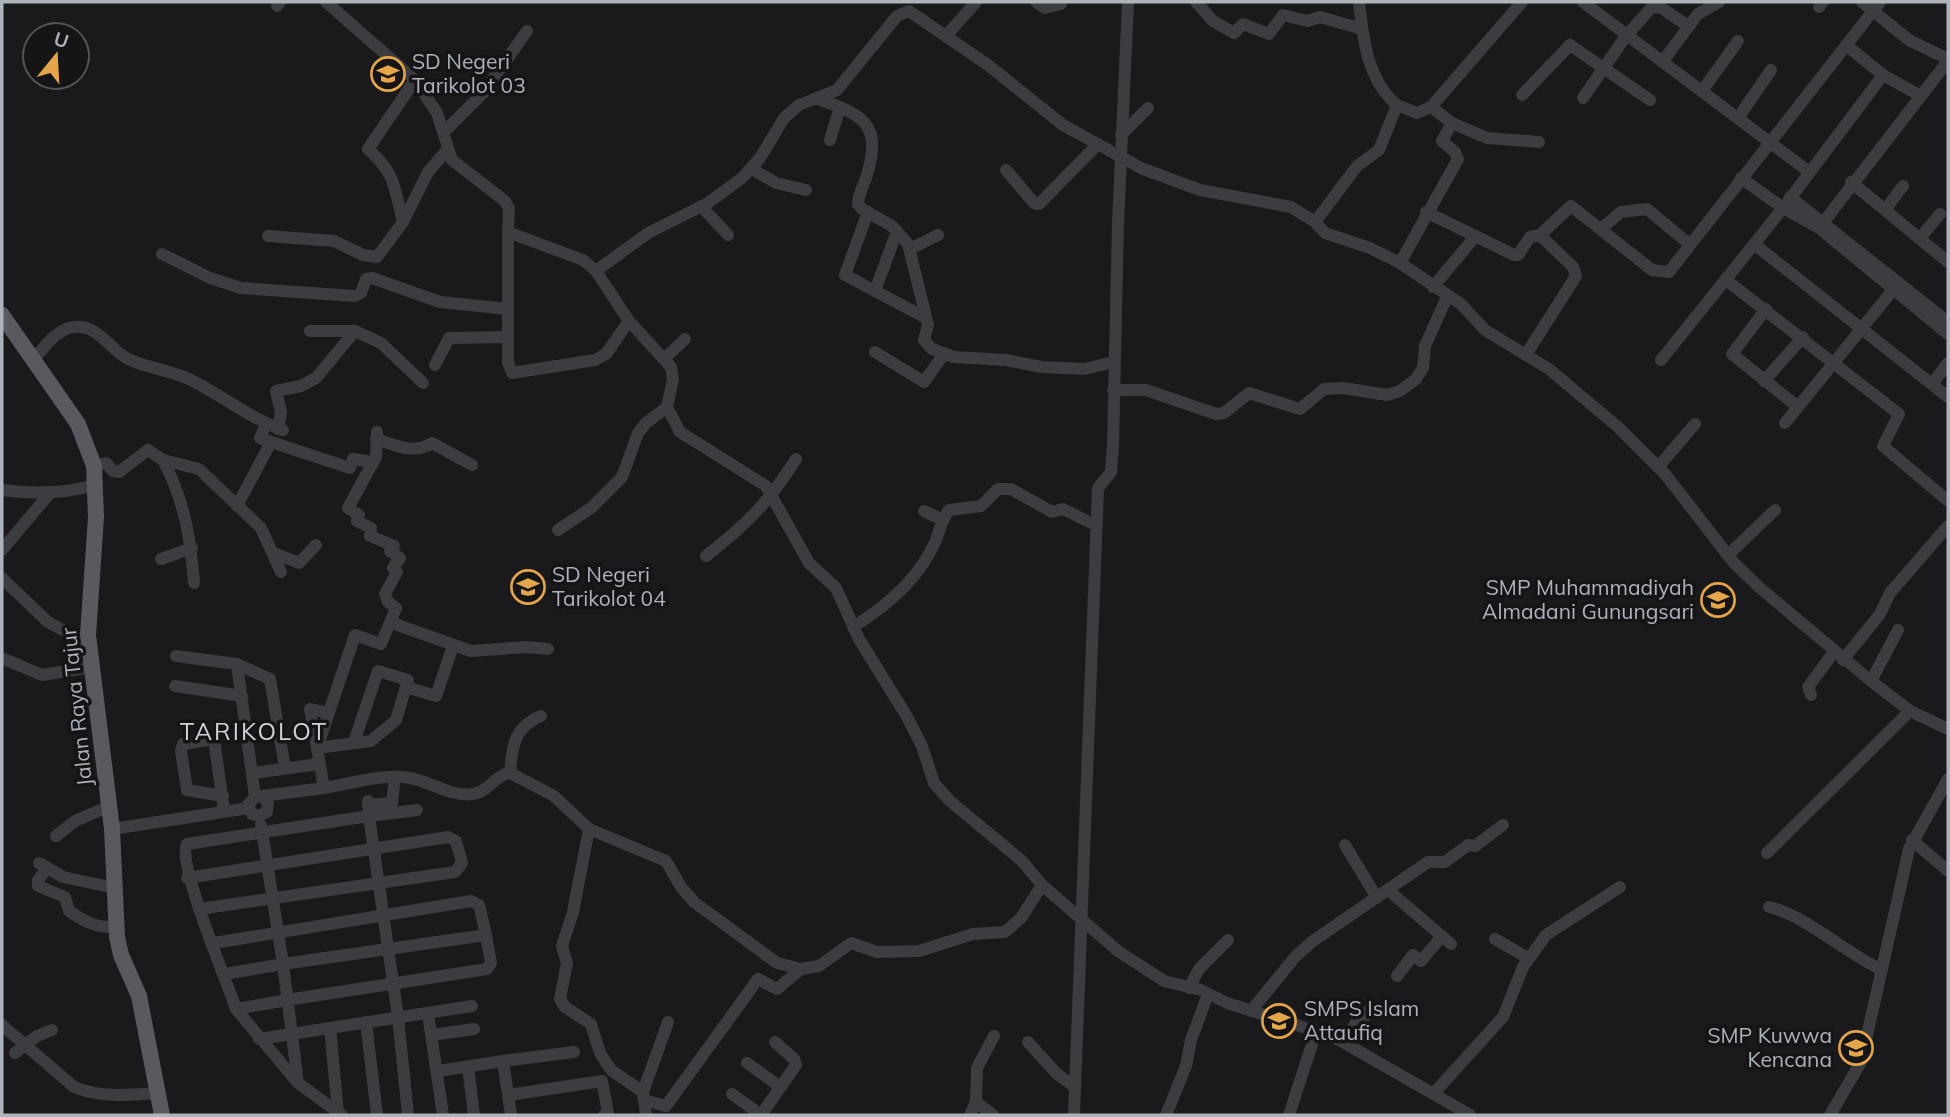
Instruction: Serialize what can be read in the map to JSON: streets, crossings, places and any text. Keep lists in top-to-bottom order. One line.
{"streets":{"main road":["Jalan Raya Tajur"]},"districts":["TARIKOLOT"],"places":{"school or university":["SD Negeri Tarikolot 03","SD Negeri Tarikolot 04","SMP Muhammadiyah Almadani Gunungsari","SMPS Islam Attaufiq","SMP Kuwwa Kencana"]},"north":"top"}
